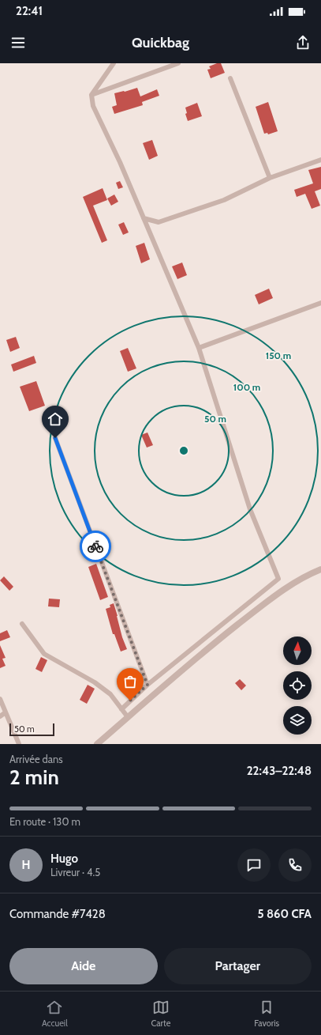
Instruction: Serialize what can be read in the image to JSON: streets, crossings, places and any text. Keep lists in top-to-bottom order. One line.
{"scale_bar":"50 m","north":"top","page":{"status":"22:41","header":"Quickbag","scale":"50 m","heading":["2 min","Arrivée dans","22:43–22:48"],"panel":["Hugo","Livreur · 4.5","Commande #7428","5 860 CFA"],"bar":"En route · 130 m","round":"H","buttons":["Aide","Partager"],"tabs":["Accueil","Carte","Favoris"]},"rings":["150 m","100 m","50 m"]}
